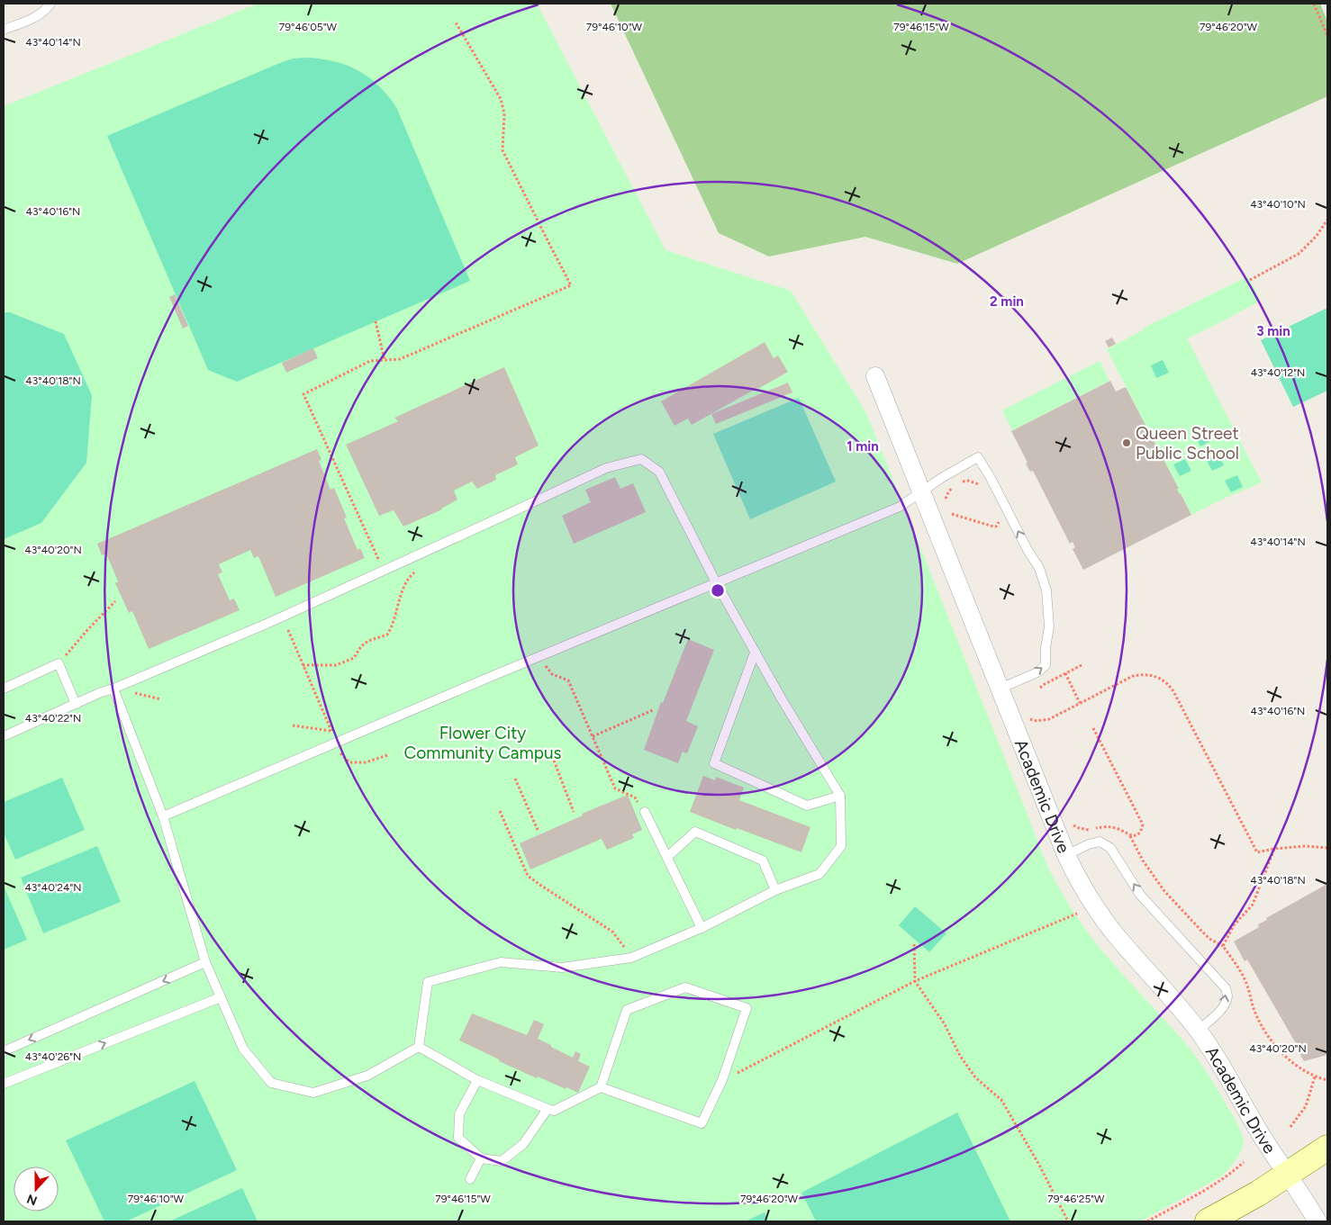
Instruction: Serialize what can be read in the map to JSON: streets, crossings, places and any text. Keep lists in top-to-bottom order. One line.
{"streets":{"street":["Academic Drive"]},"parks":["Flower City Community Campus"],"places":["Queen Street Public School"],"north":"bottom","coordinates":["79°46'05\"W","79°46'10\"W","79°46'15\"W","79°46'20\"W","43°40'14\"N","43°40'10\"N","43°40'16\"N","43°40'12\"N","43°40'18\"N","43°40'20\"N","43°40'22\"N","43°40'24\"N","43°40'26\"N","79°46'25\"W"],"rings":["2 min","3 min","1 min"]}
